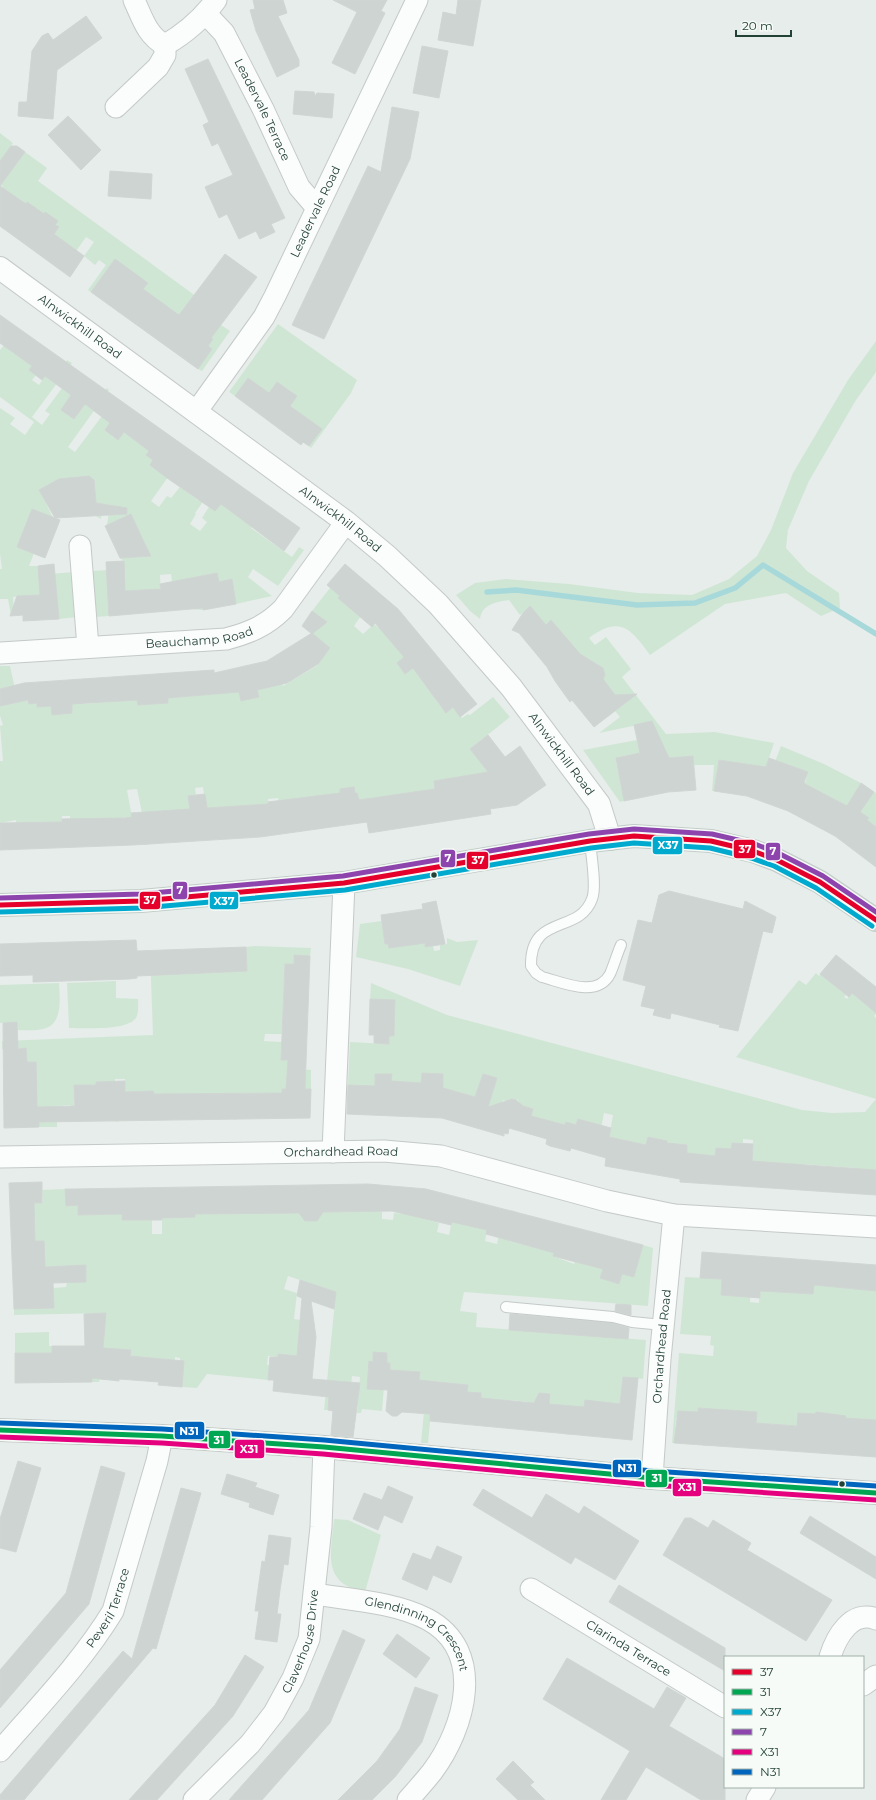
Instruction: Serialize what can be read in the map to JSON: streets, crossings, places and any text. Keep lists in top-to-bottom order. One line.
{"streets":{"street":["Leadervale Terrace","Leadervale Road","Alnwickhill Road","Beauchamp Road","Orchardhead Road","Peveril Terrace","Glendinning Crescent","Claverhouse Drive","Clarinda Terrace"]},"crossings":[["Leadervale Terrace","Leadervale Road"],["Leadervale Road","Alnwickhill Road"],["Alnwickhill Road","Beauchamp Road"],["Glendinning Crescent","Claverhouse Drive"]],"lines":["transit line 7","transit line 37","transit line X37","transit line N31","transit line 31","transit line X31"],"legend":["37","31","X37","7","X31","N31"],"scale_bar":"20 m"}
